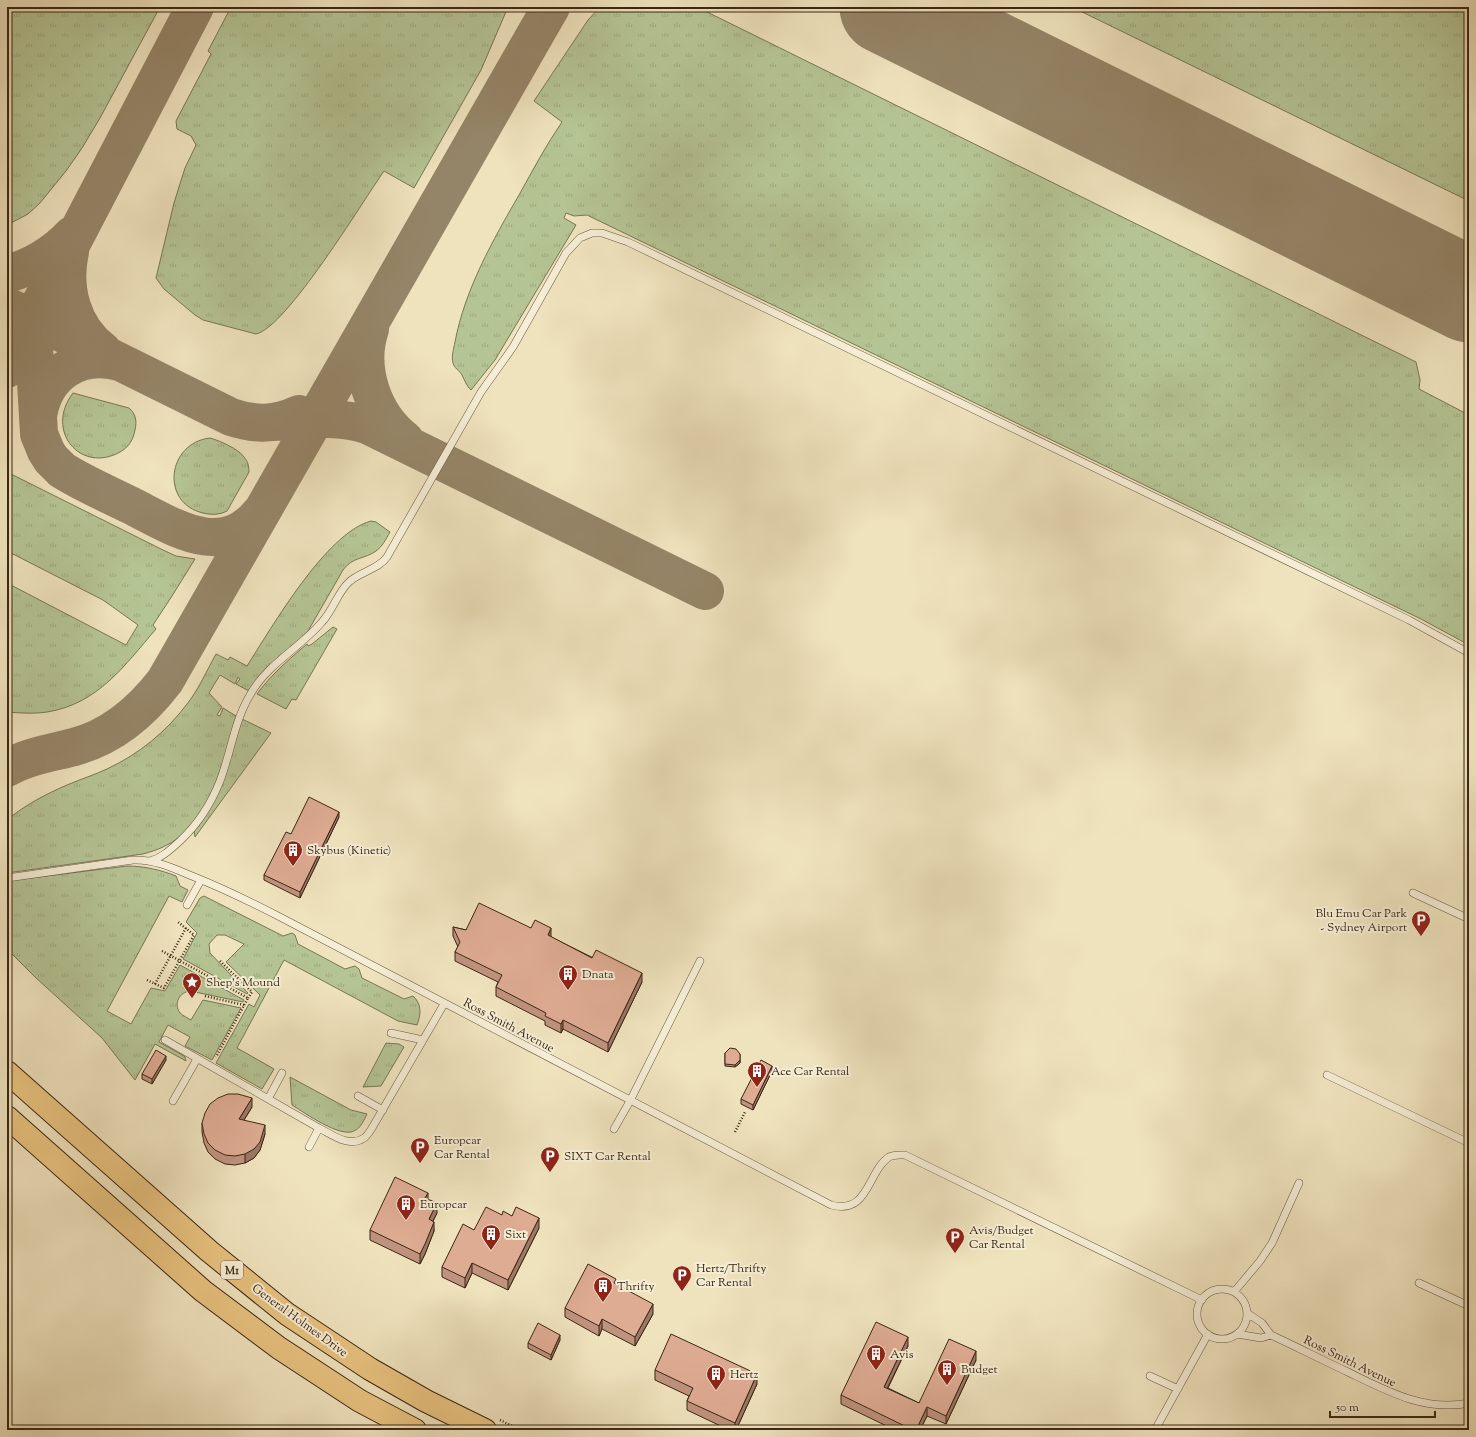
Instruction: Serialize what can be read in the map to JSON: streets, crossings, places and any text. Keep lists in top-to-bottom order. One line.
{"streets":{"highway":["M1","General Holmes Drive"],"lane":["Ross Smith Avenue"]},"places":{"building":["Skybus (Kinetic)","Dnata","Ace Car Rental","Europcar","Sixt","Thrifty","Avis","Budget","Hertz"],"parking":["Blu Emu Car Park - Sydney Airport","Europcar Car Rental","SIXT Car Rental","Avis/Budget Car Rental","Hertz/Thrifty Car Rental"],"place":["Shep's Mound"]},"scale_bar":"50 m"}
